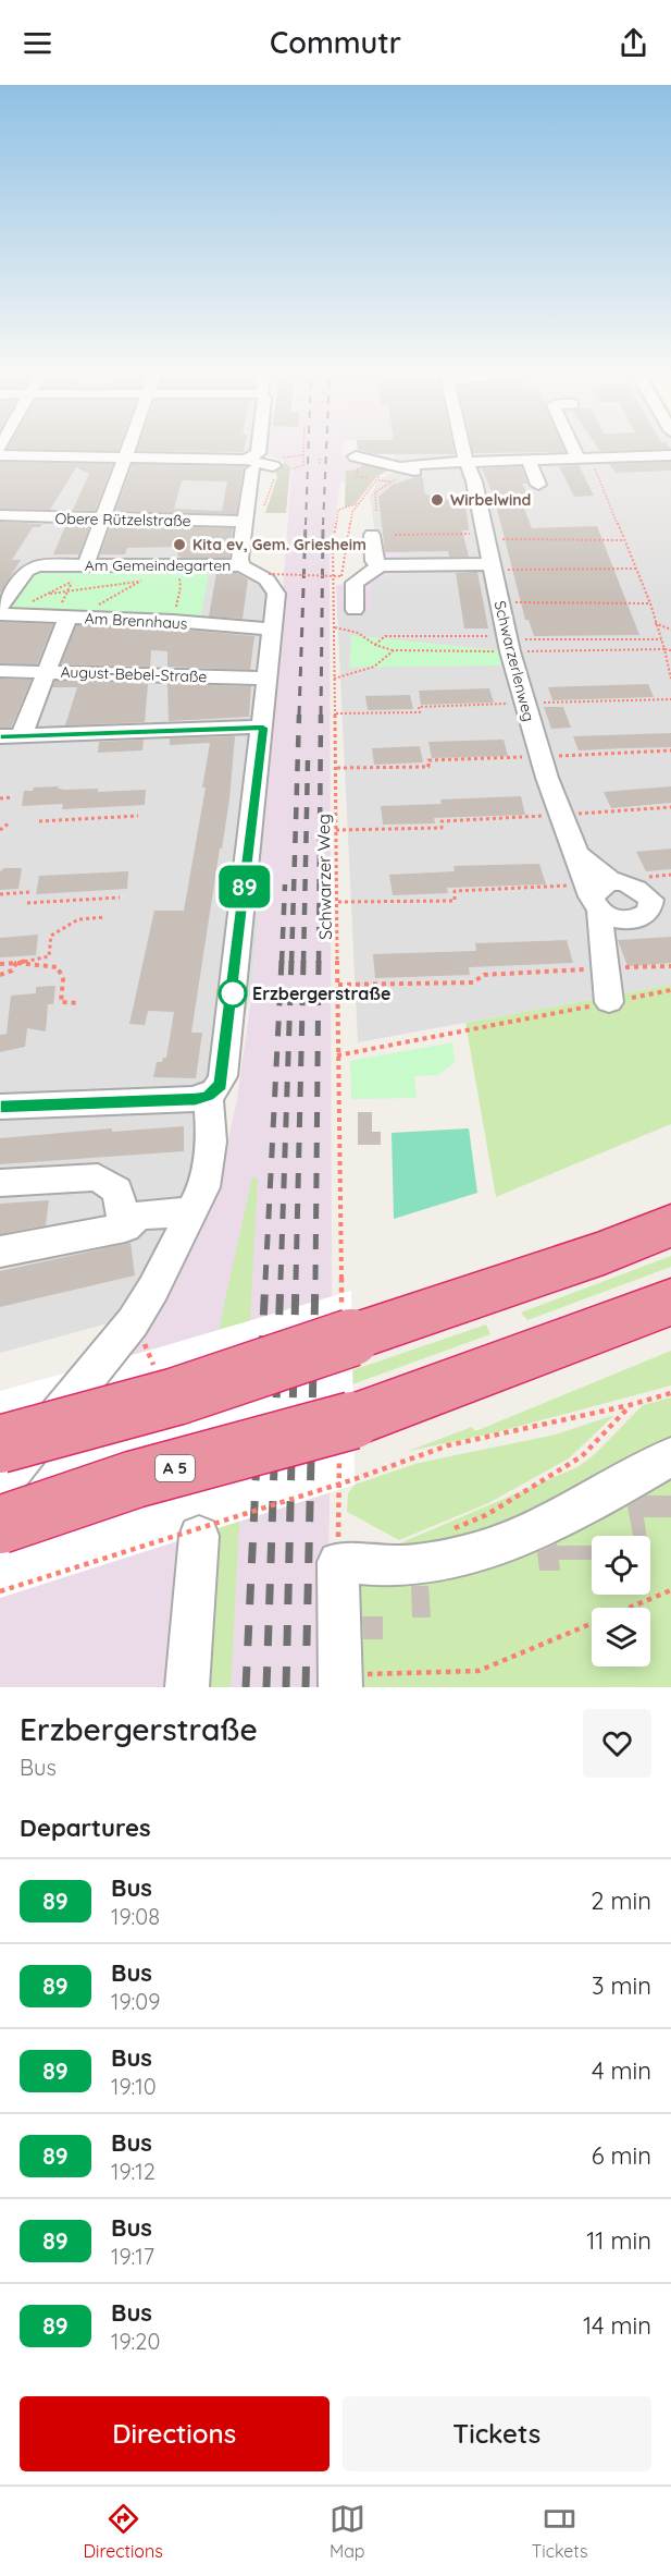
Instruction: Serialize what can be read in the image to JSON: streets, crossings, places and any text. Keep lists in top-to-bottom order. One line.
{"streets":{"highway":["A 5"],"street":["Obere Rützelstraße","Am Gemeindegarten","Am Brennhaus","Schwarzerlenweg","August-Bebel-Straße"],"path":["Schwarzer Weg"]},"crossings":[["Obere Rützelstraße","Am Gemeindegarten"]],"places":["Wirbelwind","Kita ev, Gem. Griesheim","Erzbergerstraße"],"lines":["bus line 89"],"page":{"header":"Commutr","on_map":"89","heading":[["Erzbergerstraße","Bus"],"Departures"],"list":[{"mark":"89","name":"Bus","note":"19:08","value":"2 min"},{"mark":"89","name":"Bus","note":"19:09","value":"3 min"},{"mark":"89","name":"Bus","note":"19:10","value":"4 min"},{"mark":"89","name":"Bus","note":"19:12","value":"6 min"},{"mark":"89","name":"Bus","note":"19:17","value":"11 min"},{"mark":"89","name":"Bus","note":"19:20","value":"14 min"}],"buttons":["Directions","Tickets"],"tabs":["Directions","Map","Tickets"]}}
